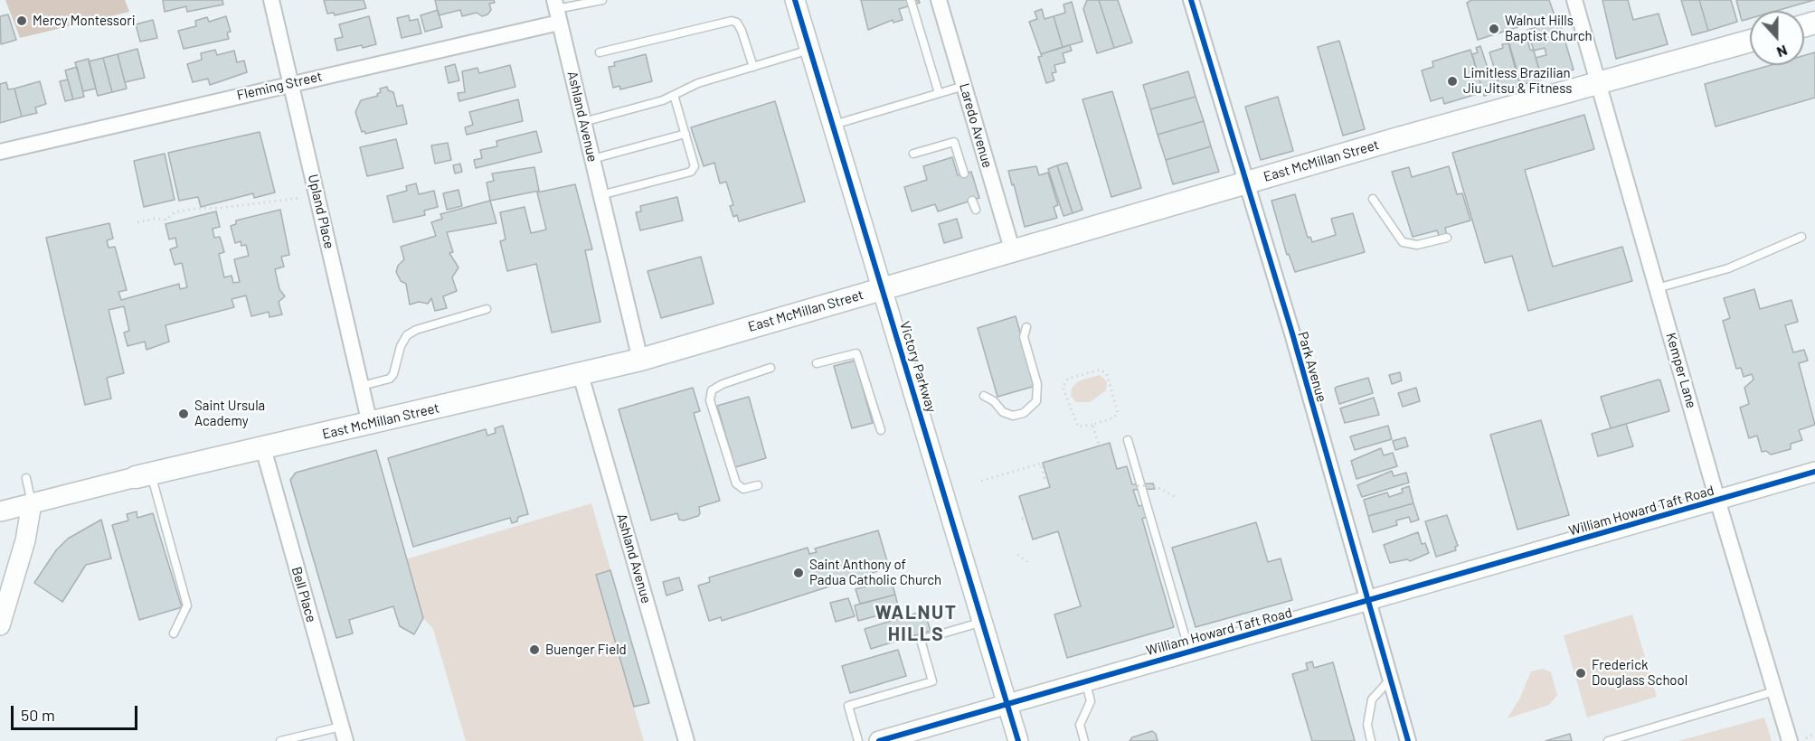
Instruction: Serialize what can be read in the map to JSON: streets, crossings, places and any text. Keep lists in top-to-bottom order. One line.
{"streets":{"main road":["East McMillan Street"],"street":["Fleming Street","Ashland Avenue","Laredo Avenue","Upland Place","Victory Parkway","Park Avenue","Kemper Lane","William Howard Taft Road","Bell Place"]},"crossings":[["Fleming Street","Ashland Avenue"],["Fleming Street","Upland Place"],["Ashland Avenue","East McMillan Street"],["Laredo Avenue","East McMillan Street"],["East McMillan Street","Upland Place"],["East McMillan Street","Victory Parkway"],["East McMillan Street","Park Avenue"],["East McMillan Street","Kemper Lane"],["East McMillan Street","Bell Place"],["Victory Parkway","William Howard Taft Road"],["Park Avenue","William Howard Taft Road"],["Kemper Lane","William Howard Taft Road"]],"districts":["WALNUT HILLS"],"places":["Mercy Montessori","Walnut Hills Baptist Church","Limitless Brazilian Jiu Jitsu & Fitness","Saint Ursula Academy","Saint Anthony of Padua Catholic Church","Buenger Field","Frederick Douglass School"],"scale_bar":"50 m","north":"bottom"}
